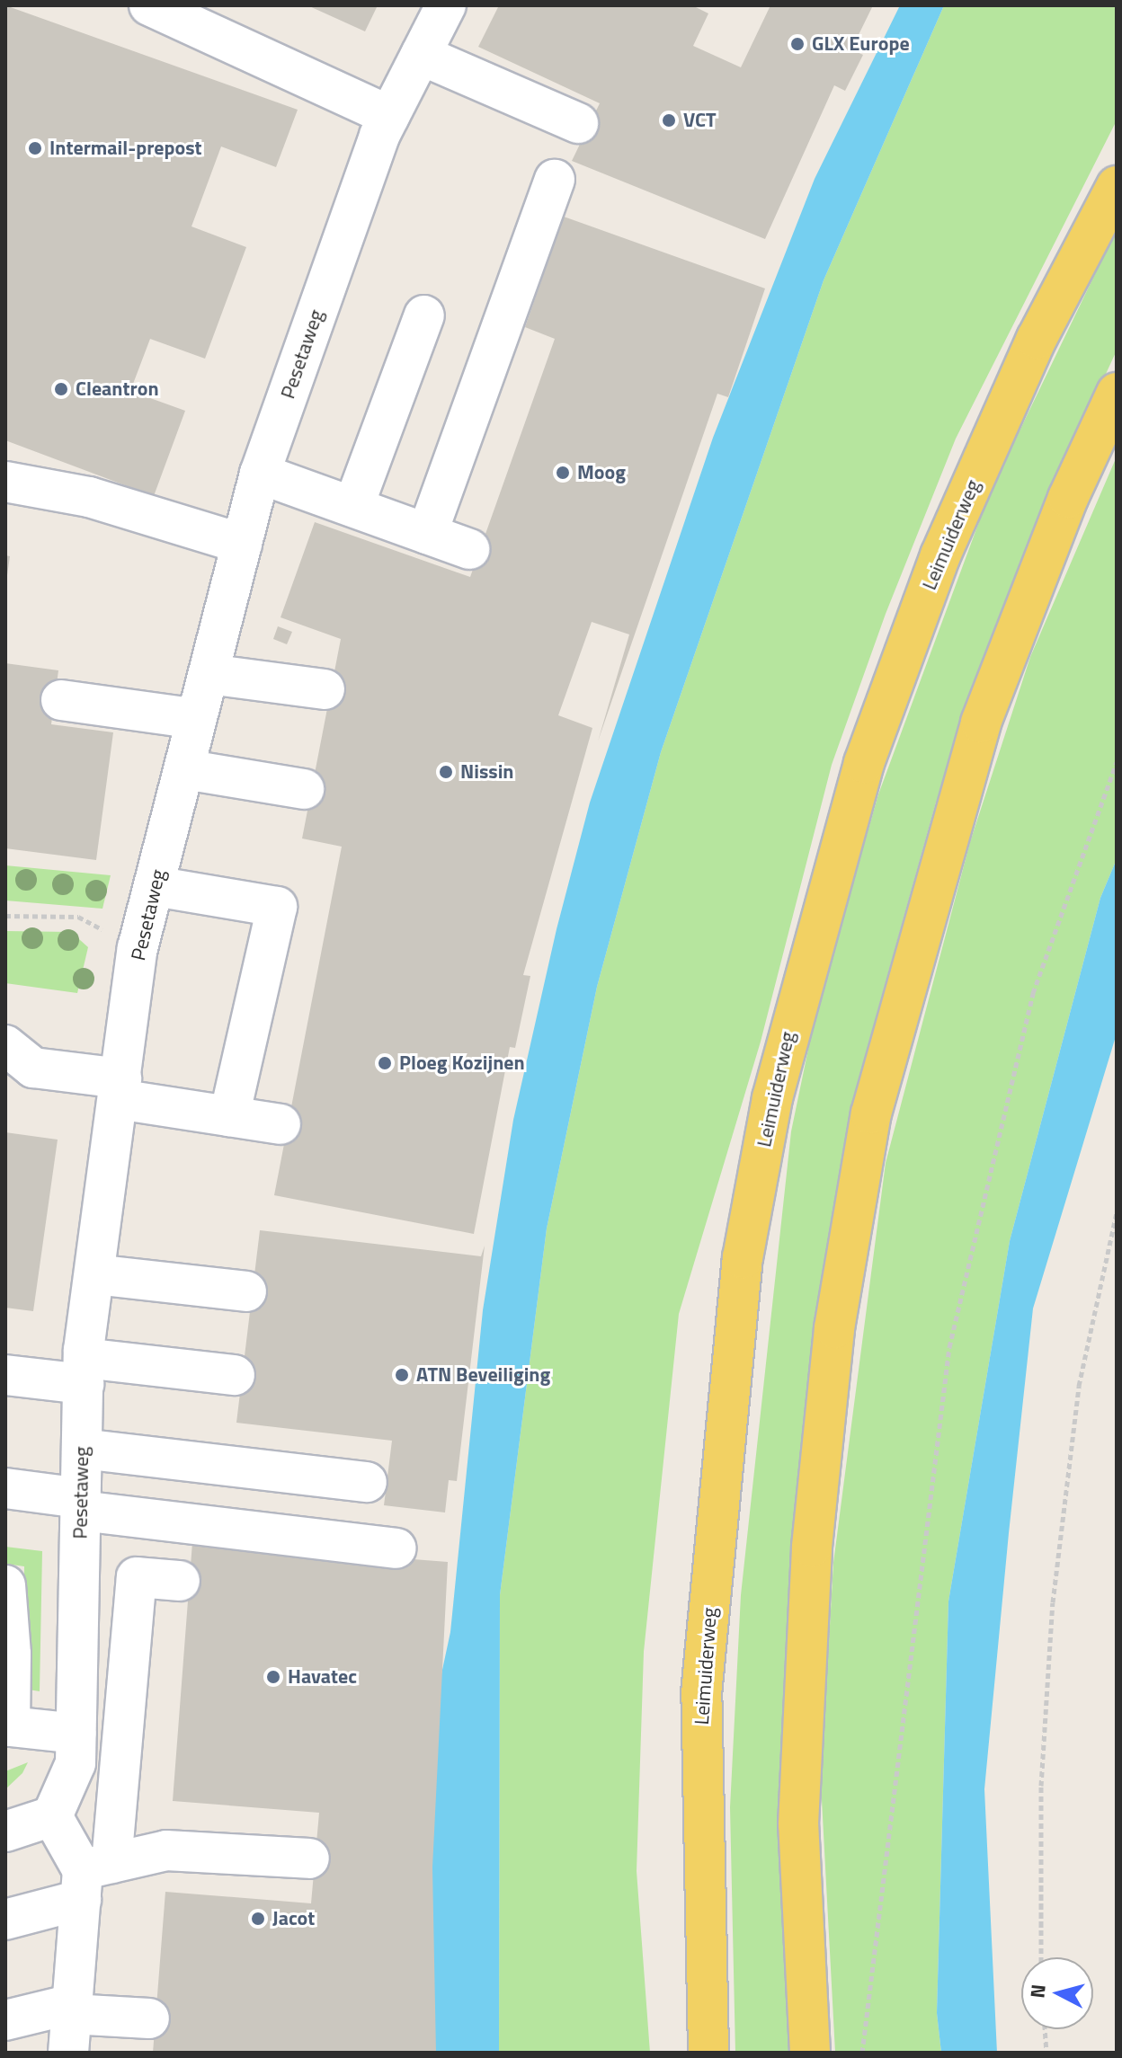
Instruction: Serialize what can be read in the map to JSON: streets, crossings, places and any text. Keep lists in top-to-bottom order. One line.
{"streets":{"main road":["Leimuiderweg"],"street":["Pesetaweg"]},"places":["GLX Europe","VCT","Intermail-prepost","Cleantron","Moog","Nissin","Ploeg Kozijnen","ATN Beveiliging","Havatec","Jacot"],"north":"left"}
